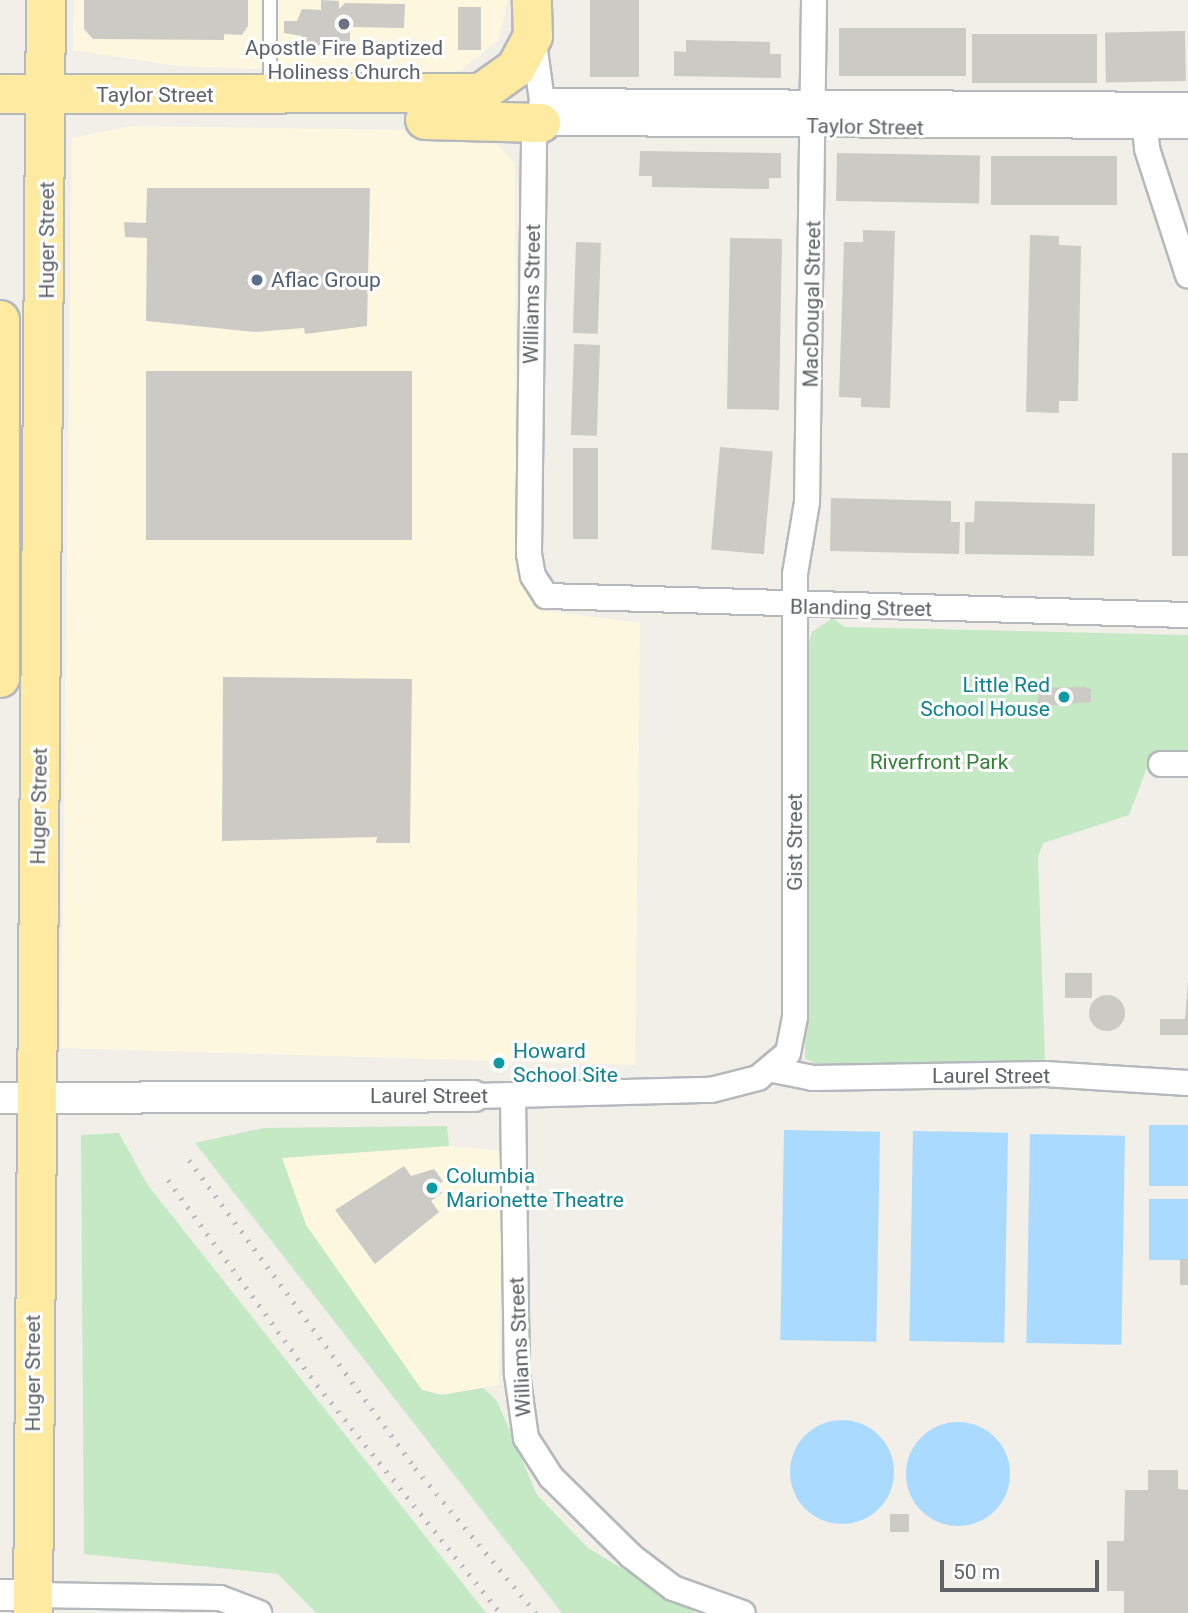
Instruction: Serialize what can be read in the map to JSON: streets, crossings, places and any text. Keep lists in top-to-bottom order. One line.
{"streets":{"highway":["Taylor Street","Huger Street"],"street":["Williams Street","MacDougal Street","Blanding Street","Gist Street","Laurel Street"]},"crossings":[["Taylor Street","Huger Street"],["Taylor Street","Williams Street"],["Taylor Street","MacDougal Street"],["Huger Street","Laurel Street"],["Williams Street","Blanding Street"],["Williams Street","Laurel Street"],["MacDougal Street","Blanding Street"],["MacDougal Street","Gist Street"],["Blanding Street","Gist Street"],["Gist Street","Laurel Street"]],"parks":["Riverfront Park"],"places":["Apostle Fire Baptized Holiness Church","Aflac Group","Little Red School House","Howard School Site","Columbia Marionette Theatre"],"scale_bar":"50 m"}
